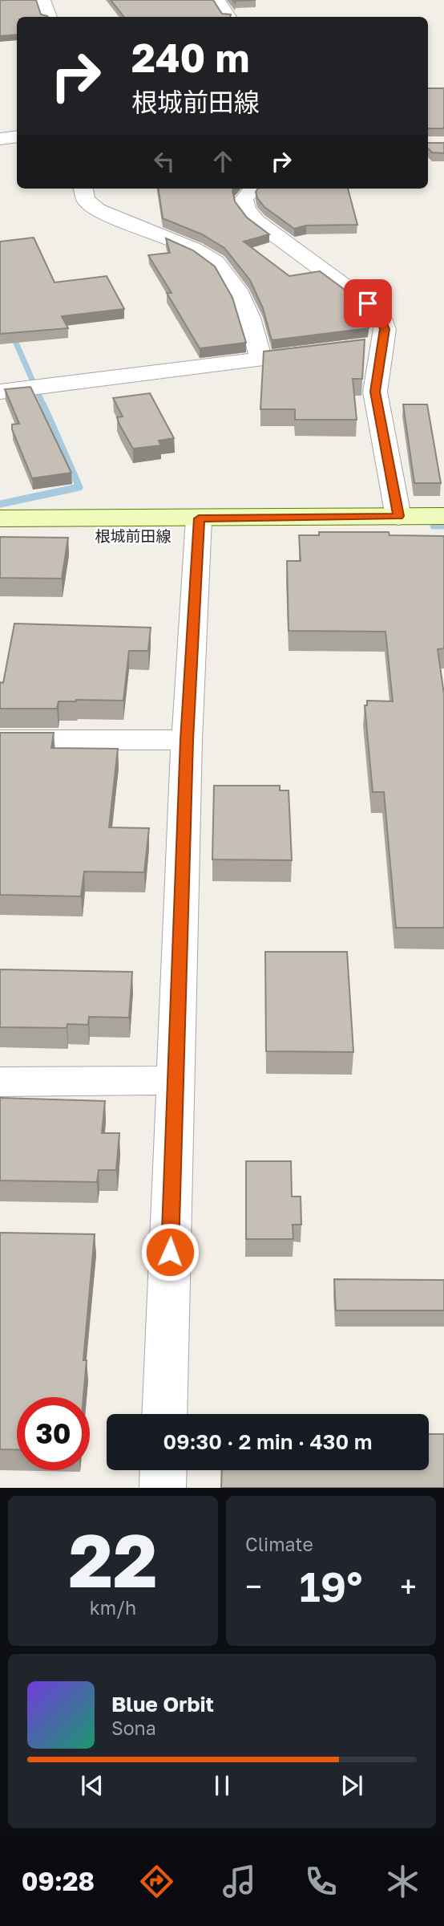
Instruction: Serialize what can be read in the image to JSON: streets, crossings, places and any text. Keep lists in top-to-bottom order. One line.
{"streets":{"street":["根城前田線"]},"page":{"turn":["240 m","根城前田線"],"limit":"30","trip":"09:30 · 2 min · 430 m","tile":[["22","km/h"],"Climate"],"heat":["−","19°","+"],"song":["Blue Orbit","Sona"],"tabs":"09:28"}}
